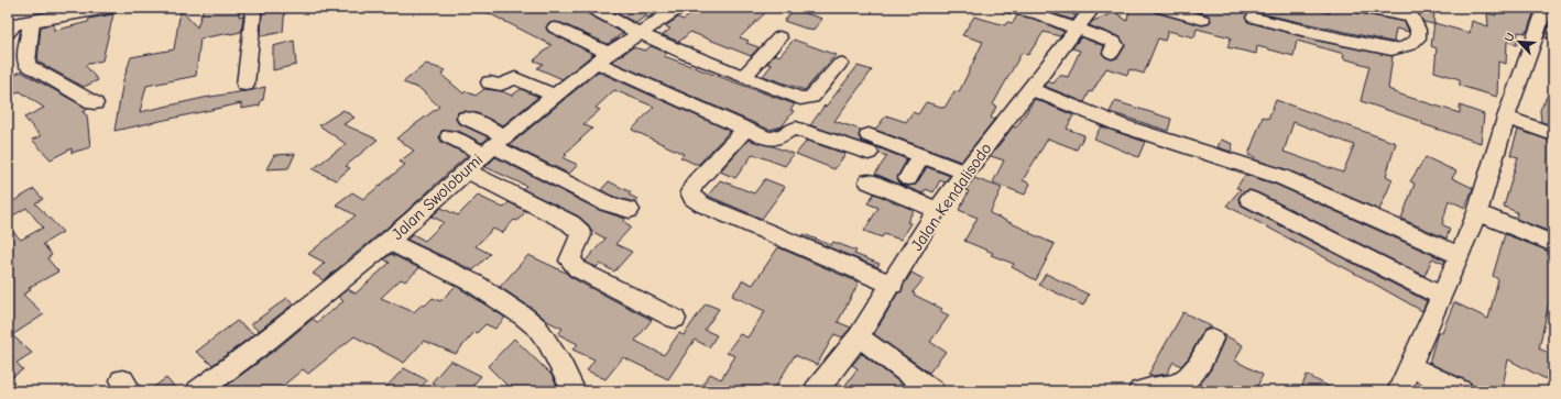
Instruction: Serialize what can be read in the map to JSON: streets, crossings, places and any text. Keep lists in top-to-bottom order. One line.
{"streets":{"street":["Jalan Swolobumi","Jalan Kendalisodo"]},"north":"top left"}
